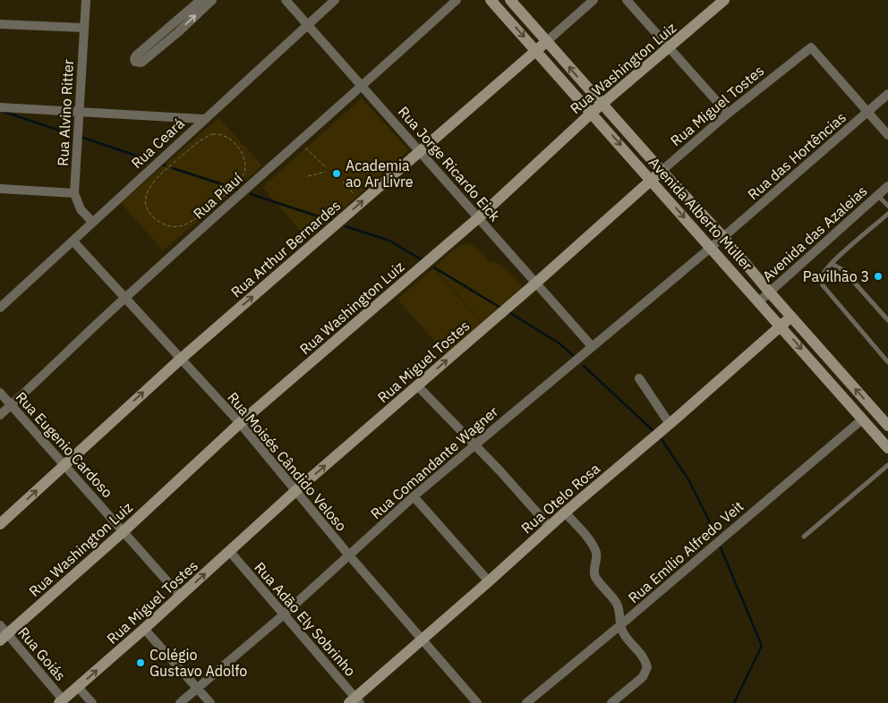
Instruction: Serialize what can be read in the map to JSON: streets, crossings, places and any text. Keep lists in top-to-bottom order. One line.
{"streets":{"street":["Rua Washington Luiz","Rua Miguel Tostes","Rua Alvino Ritter","Rua Ceará","Rua das Hortências","Rua Jorge Ricardo Eick","Rua Piauí","Avenida Alberto Müller","Avenida das Azaleias","Rua Arthur Bernardes","Rua Eugenio Cardoso","Rua Moisés Cândido Veloso","Rua Comandante Wagner","Rua Otelo Rosa","Rua Emílio Alfredo Veit","Rua Adão Ely Sobrinho","Rua Goiás"]},"crossings":[["Rua Washington Luiz","Rua Jorge Ricardo Eick"],["Rua Washington Luiz","Avenida Alberto Müller"],["Rua Washington Luiz","Rua Eugenio Cardoso"],["Rua Washington Luiz","Rua Moisés Cândido Veloso"],["Rua Washington Luiz","Rua Goiás"],["Rua Miguel Tostes","Rua das Hortências"],["Rua Miguel Tostes","Rua Jorge Ricardo Eick"],["Rua Miguel Tostes","Avenida Alberto Müller"],["Rua Miguel Tostes","Rua Eugenio Cardoso"],["Rua Miguel Tostes","Rua Moisés Cândido Veloso"],["Rua Miguel Tostes","Rua Adão Ely Sobrinho"],["Rua Miguel Tostes","Rua Goiás"],["Rua Alvino Ritter","Rua Ceará"],["Rua Ceará","Rua Jorge Ricardo Eick"],["Rua Ceará","Rua Moisés Cândido Veloso"],["Rua das Hortências","Avenida Alberto Müller"],["Rua das Hortências","Rua Comandante Wagner"],["Rua Jorge Ricardo Eick","Rua Piauí"],["Rua Jorge Ricardo Eick","Rua Arthur Bernardes"],["Rua Jorge Ricardo Eick","Rua Comandante Wagner"],["Rua Piauí","Rua Eugenio Cardoso"],["Rua Piauí","Rua Moisés Cândido Veloso"],["Avenida Alberto Müller","Avenida das Azaleias"],["Avenida Alberto Müller","Rua Arthur Bernardes"],["Avenida Alberto Müller","Rua Comandante Wagner"],["Avenida Alberto Müller","Rua Otelo Rosa"],["Avenida Alberto Müller","Rua Emílio Alfredo Veit"],["Rua Arthur Bernardes","Rua Eugenio Cardoso"],["Rua Arthur Bernardes","Rua Moisés Cândido Veloso"],["Rua Moisés Cândido Veloso","Rua Comandante Wagner"],["Rua Moisés Cândido Veloso","Rua Otelo Rosa"],["Rua Comandante Wagner","Rua Adão Ely Sobrinho"],["Rua Otelo Rosa","Rua Adão Ely Sobrinho"]],"one_way":["Rua Miguel Tostes","Rua Arthur Bernardes"],"places":["Academia ao Ar Livre","Pavilhão 3","Colégio Gustavo Adolfo"]}
